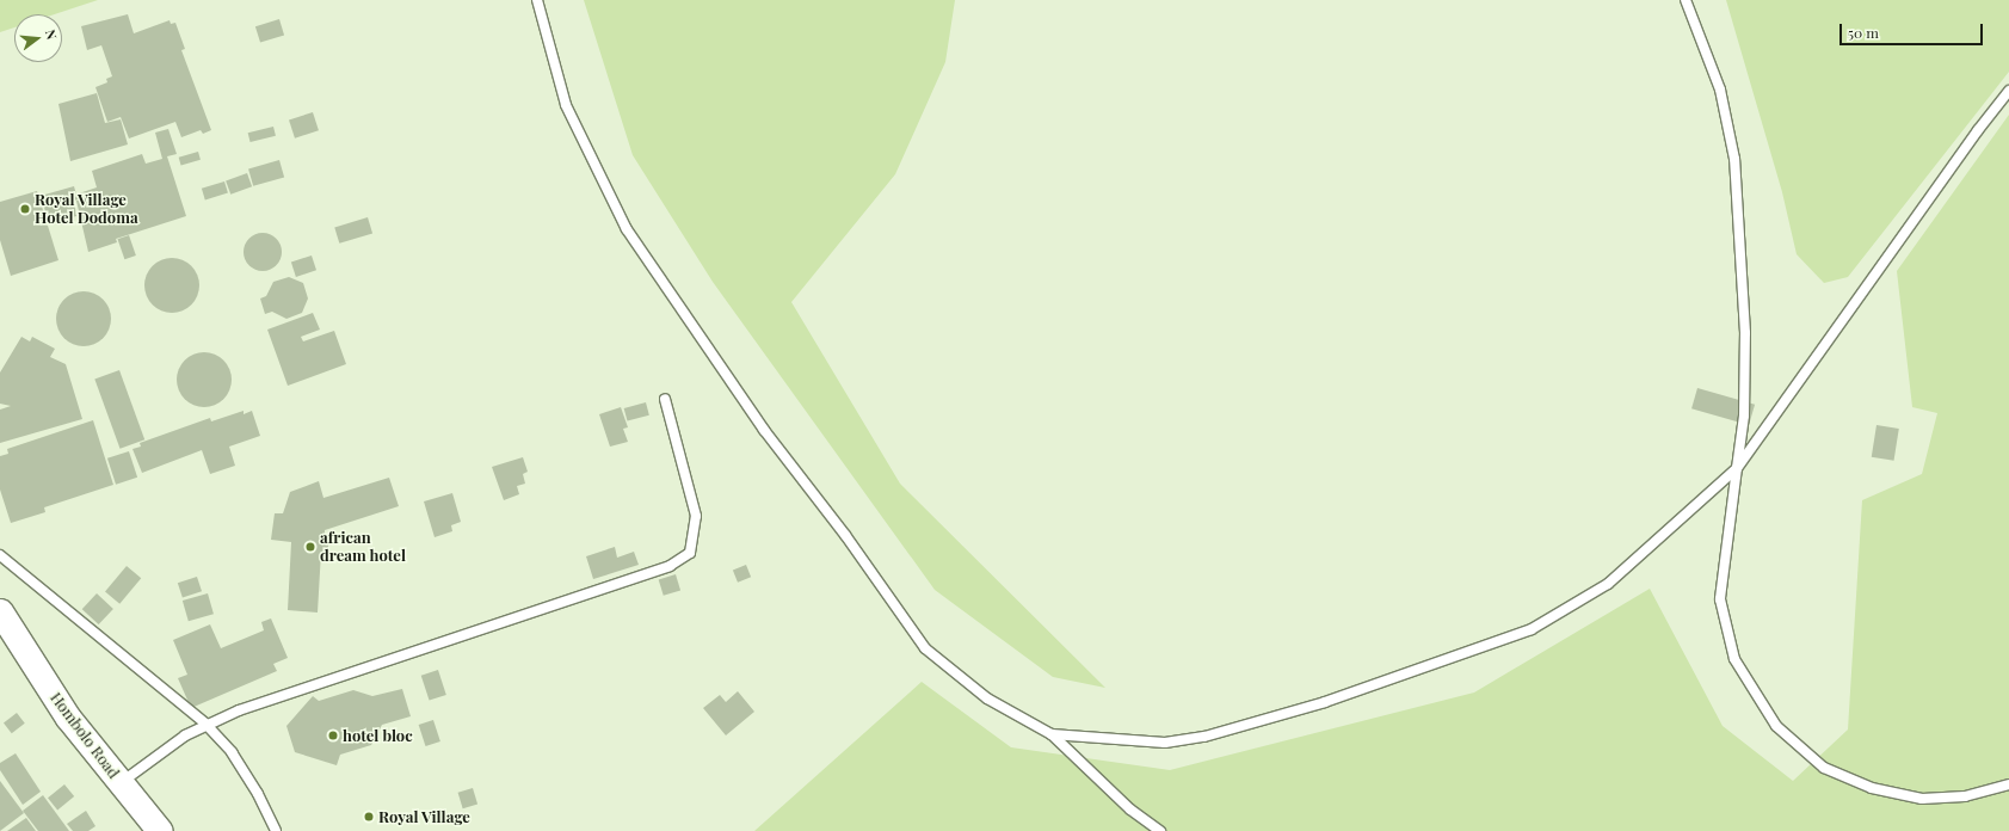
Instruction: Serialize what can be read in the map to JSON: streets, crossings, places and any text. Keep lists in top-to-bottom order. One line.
{"streets":{"street":["Hombolo Road"]},"places":["Royal Village Hotel Dodoma","african dream hotel","hotel bloc","Royal Village"],"scale_bar":"50 m","north":"right"}
